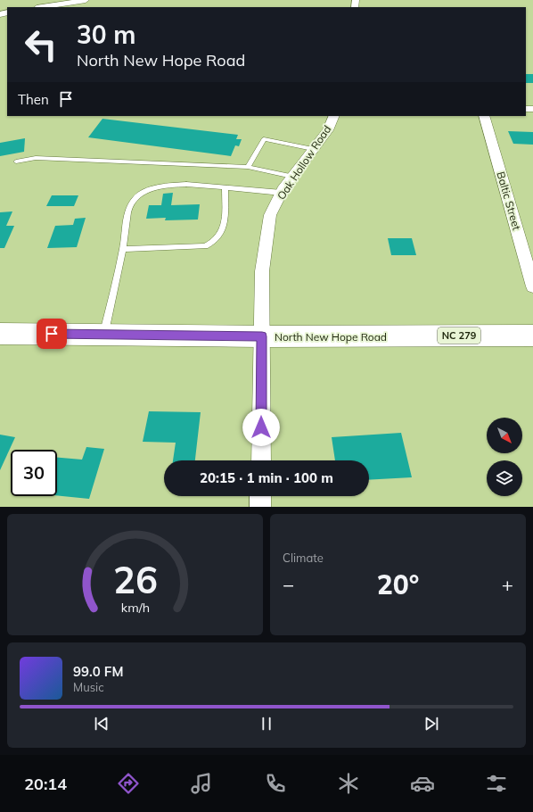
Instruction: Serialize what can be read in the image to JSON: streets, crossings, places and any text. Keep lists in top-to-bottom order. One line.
{"streets":{"main road":["NC 279","North New Hope Road"],"street":["Oak Hollow Road","Baltic Street"]},"crossings":[["Oak Hollow Road","North New Hope Road"]],"north":"bottom right","page":{"turn":["30 m","North New Hope Road"],"then":"Then","limit":"30","trip":"20:15 · 1 min · 100 m","tile":"Climate","heat":["−","20°","+"],"song":["99.0 FM","Music"],"tabs":"20:14","gauge":["26","km/h"]}}
